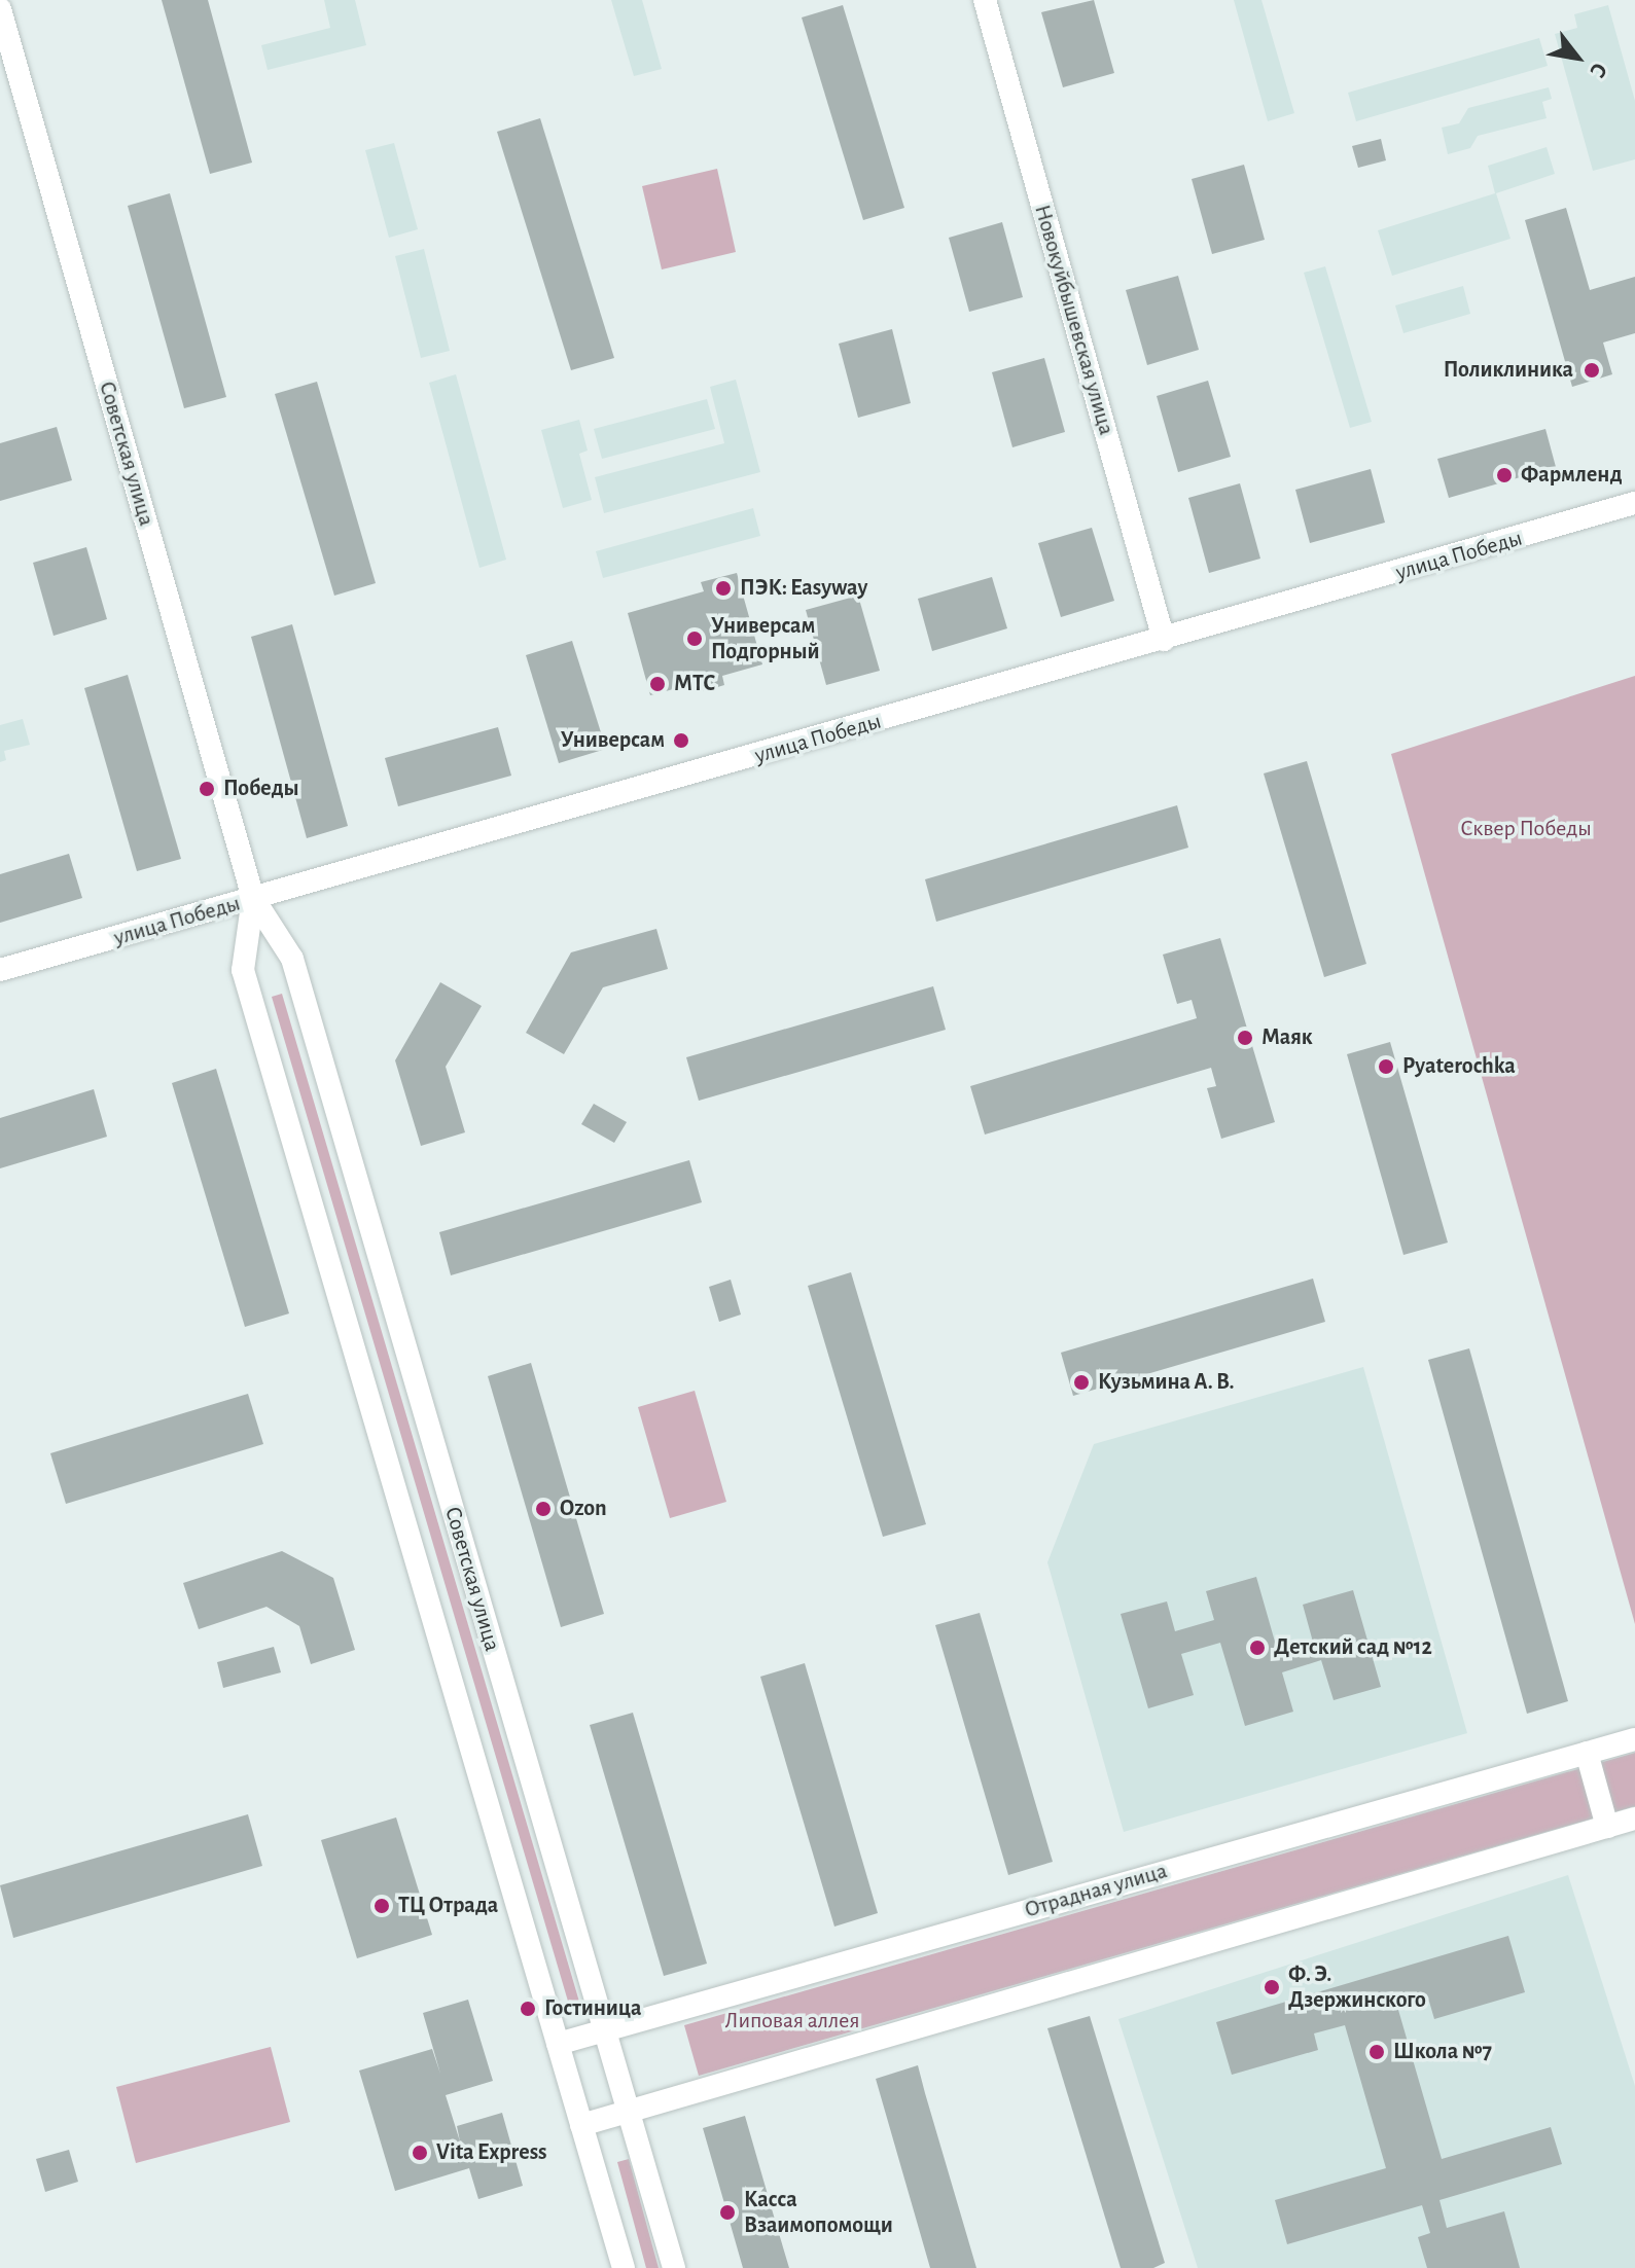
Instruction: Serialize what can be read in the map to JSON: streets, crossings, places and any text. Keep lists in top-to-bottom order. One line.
{"streets":{"street":["Новокуйбышевская улица","Советская улица","улица Победы","Отрадная улица"]},"crossings":[["Новокуйбышевская улица","улица Победы"],["Советская улица","улица Победы"],["Советская улица","Отрадная улица"]],"parks":["Сквер Победы","Липовая аллея"],"places":["Поликлиника","Фармленд","ПЭК: Easyway","Универсам Подгорный","МТС","Универсам","Победы","Маяк","Pyaterochka","Кузьмина А. В.","Ozon","Детский сад №12","ТЦ Отрада","Ф. Э. Дзержинского","Гостиница","Школа №7","Vita Express","Касса Взаимопомощи"],"north":"bottom right"}
